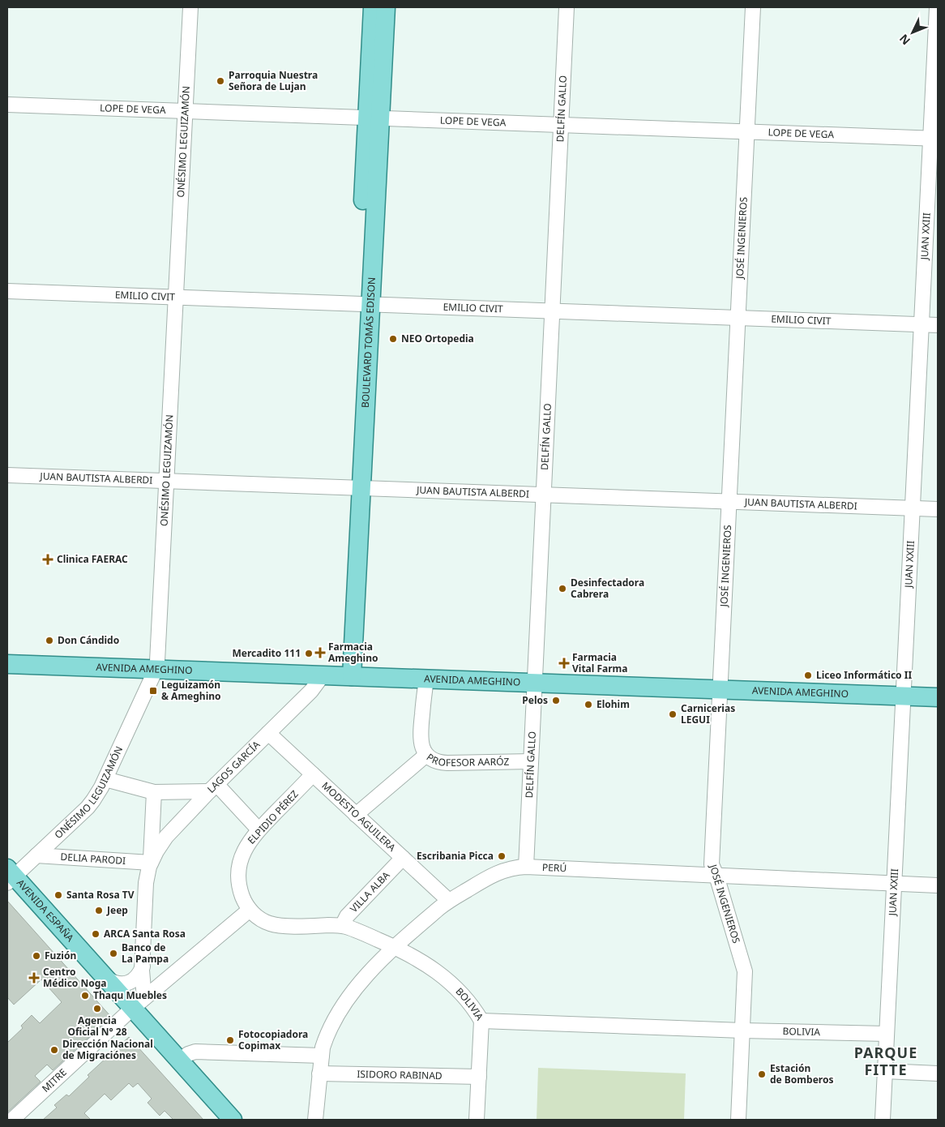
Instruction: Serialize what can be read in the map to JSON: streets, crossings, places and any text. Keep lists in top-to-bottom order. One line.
{"streets":{"main road":["BOULEVARD TOMÁS EDISON","AVENIDA AMEGHINO","AVENIDA ESPAÑA"],"street":["LOPE DE VEGA","DELFÍN GALLO","ONÉSIMO LEGUIZAMÓN","JUAN XXIII","JOSÉ INGENIEROS","EMILIO CIVIT","JUAN BAUTISTA ALBERDI","PROFESOR AARÓZ","LAGOS GARCÍA","ELPIDIO PÉREZ","MODESTO AGUILERA","DELIA PARODI","PERÚ","VILLA ALBA","BOLIVIA","ISIDORO RABINAD","MITRE"]},"crossings":[["LOPE DE VEGA","DELFÍN GALLO"],["LOPE DE VEGA","ONÉSIMO LEGUIZAMÓN"],["LOPE DE VEGA","JUAN XXIII"],["LOPE DE VEGA","JOSÉ INGENIEROS"],["LOPE DE VEGA","BOULEVARD TOMÁS EDISON"],["DELFÍN GALLO","EMILIO CIVIT"],["DELFÍN GALLO","JUAN BAUTISTA ALBERDI"],["DELFÍN GALLO","AVENIDA AMEGHINO"],["DELFÍN GALLO","PROFESOR AARÓZ"],["DELFÍN GALLO","PERÚ"],["ONÉSIMO LEGUIZAMÓN","EMILIO CIVIT"],["ONÉSIMO LEGUIZAMÓN","JUAN BAUTISTA ALBERDI"],["ONÉSIMO LEGUIZAMÓN","AVENIDA AMEGHINO"],["ONÉSIMO LEGUIZAMÓN","DELIA PARODI"],["ONÉSIMO LEGUIZAMÓN","AVENIDA ESPAÑA"],["JUAN XXIII","EMILIO CIVIT"],["JUAN XXIII","JUAN BAUTISTA ALBERDI"],["JUAN XXIII","AVENIDA AMEGHINO"],["JUAN XXIII","PERÚ"],["JUAN XXIII","BOLIVIA"],["JOSÉ INGENIEROS","EMILIO CIVIT"],["JOSÉ INGENIEROS","JUAN BAUTISTA ALBERDI"],["JOSÉ INGENIEROS","AVENIDA AMEGHINO"],["JOSÉ INGENIEROS","PERÚ"],["JOSÉ INGENIEROS","BOLIVIA"],["EMILIO CIVIT","BOULEVARD TOMÁS EDISON"],["BOULEVARD TOMÁS EDISON","JUAN BAUTISTA ALBERDI"],["BOULEVARD TOMÁS EDISON","AVENIDA AMEGHINO"],["BOULEVARD TOMÁS EDISON","LAGOS GARCÍA"],["AVENIDA AMEGHINO","LAGOS GARCÍA"],["PROFESOR AARÓZ","MODESTO AGUILERA"],["LAGOS GARCÍA","MODESTO AGUILERA"],["LAGOS GARCÍA","DELIA PARODI"],["LAGOS GARCÍA","AVENIDA ESPAÑA"],["LAGOS GARCÍA","MITRE"],["ELPIDIO PÉREZ","MODESTO AGUILERA"],["ELPIDIO PÉREZ","BOLIVIA"],["MODESTO AGUILERA","PERÚ"],["MODESTO AGUILERA","VILLA ALBA"],["PERÚ","BOLIVIA"],["PERÚ","ISIDORO RABINAD"],["VILLA ALBA","BOLIVIA"],["AVENIDA ESPAÑA","MITRE"]],"districts":["PARQUE FITTE"],"places":{"other":["Parroquia Nuestra Señora de Lujan","NEO Ortopedia","Desinfectadora Cabrera","Don Cándido","Mercadito 111","Liceo Informático II","Pelos","Elohim","Carnicerias LEGUI","Escribania Picca","Santa Rosa TV","Jeep","ARCA Santa Rosa","Banco de La Pampa","Fuzión","Thaqu Muebles","Agencia Oficial N° 28","Fotocopiadora Copimax","Dirección Nacional de Migraciónes","Estación de Bomberos"],"health":["Clinica FAERAC","Farmacia Ameghino","Farmacia Vital Farma","Centro Médico Noga"],"transit":["Leguizamón & Ameghino"]},"north":"bottom left"}
